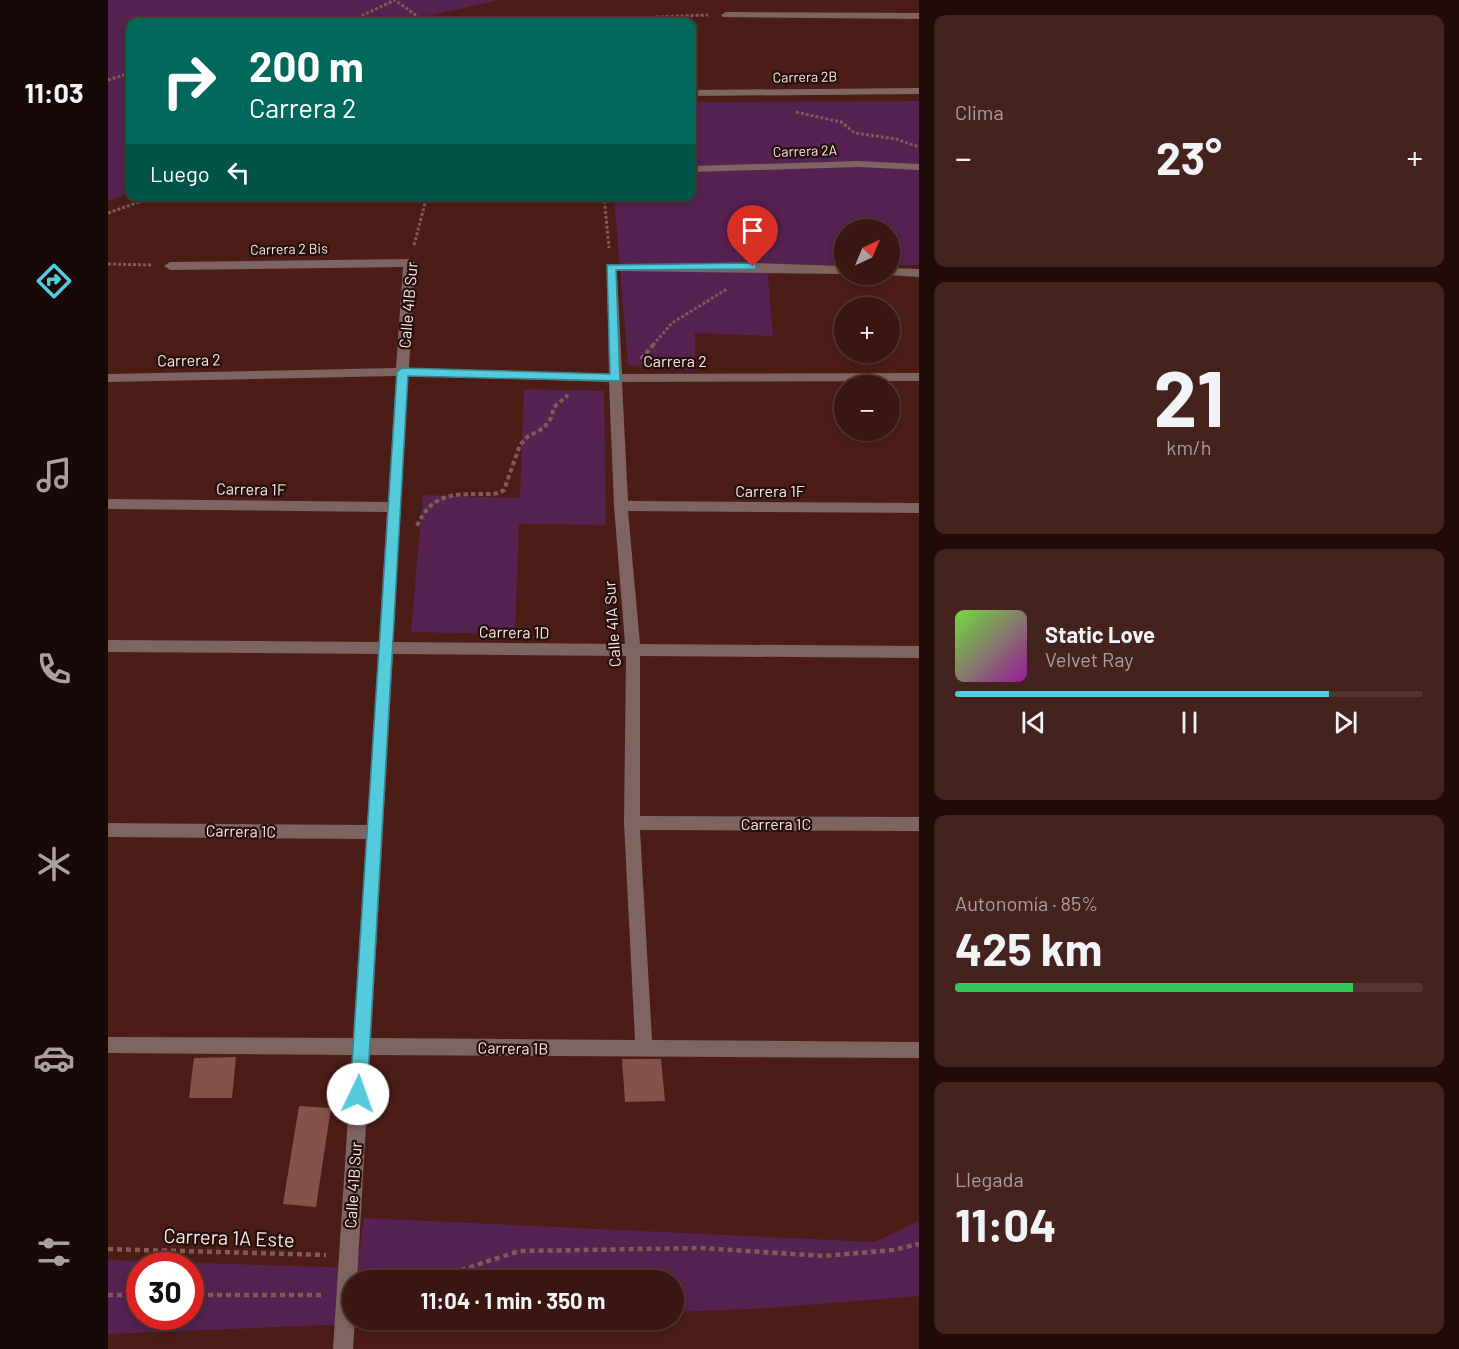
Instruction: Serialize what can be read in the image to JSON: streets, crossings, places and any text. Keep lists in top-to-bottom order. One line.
{"streets":{"street":["Carrera 2B","Carrera 2A","Carrera 2 Bis","Calle 41B Sur","Carrera 2","Carrera 1F","Calle 41A Sur","Carrera 1D","Carrera 1C","Carrera 1B"],"path":["Carrera 1A Este"]},"crossings":[["Carrera 2 Bis","Calle 41B Sur"],["Calle 41B Sur","Carrera 2"],["Calle 41B Sur","Carrera 1F"],["Calle 41B Sur","Carrera 1D"],["Calle 41B Sur","Carrera 1C"],["Calle 41B Sur","Carrera 1B"],["Calle 41B Sur","Carrera 1A Este"],["Carrera 2","Calle 41A Sur"],["Carrera 1F","Calle 41A Sur"],["Calle 41A Sur","Carrera 1D"],["Calle 41A Sur","Carrera 1C"],["Calle 41A Sur","Carrera 1B"]],"north":"top right","page":{"tabs":"11:03","tile":["Clima",["21","km/h"],["Autonomía · 85%","425 km"],["Llegada","11:04"]],"turn":["200 m","Carrera 2"],"heat":["−","23°","+"],"then":"Luego","map_buttons":["+","−"],"song":["Static Love","Velvet Ray"],"limit":"30","trip":"11:04 · 1 min · 350 m"}}
